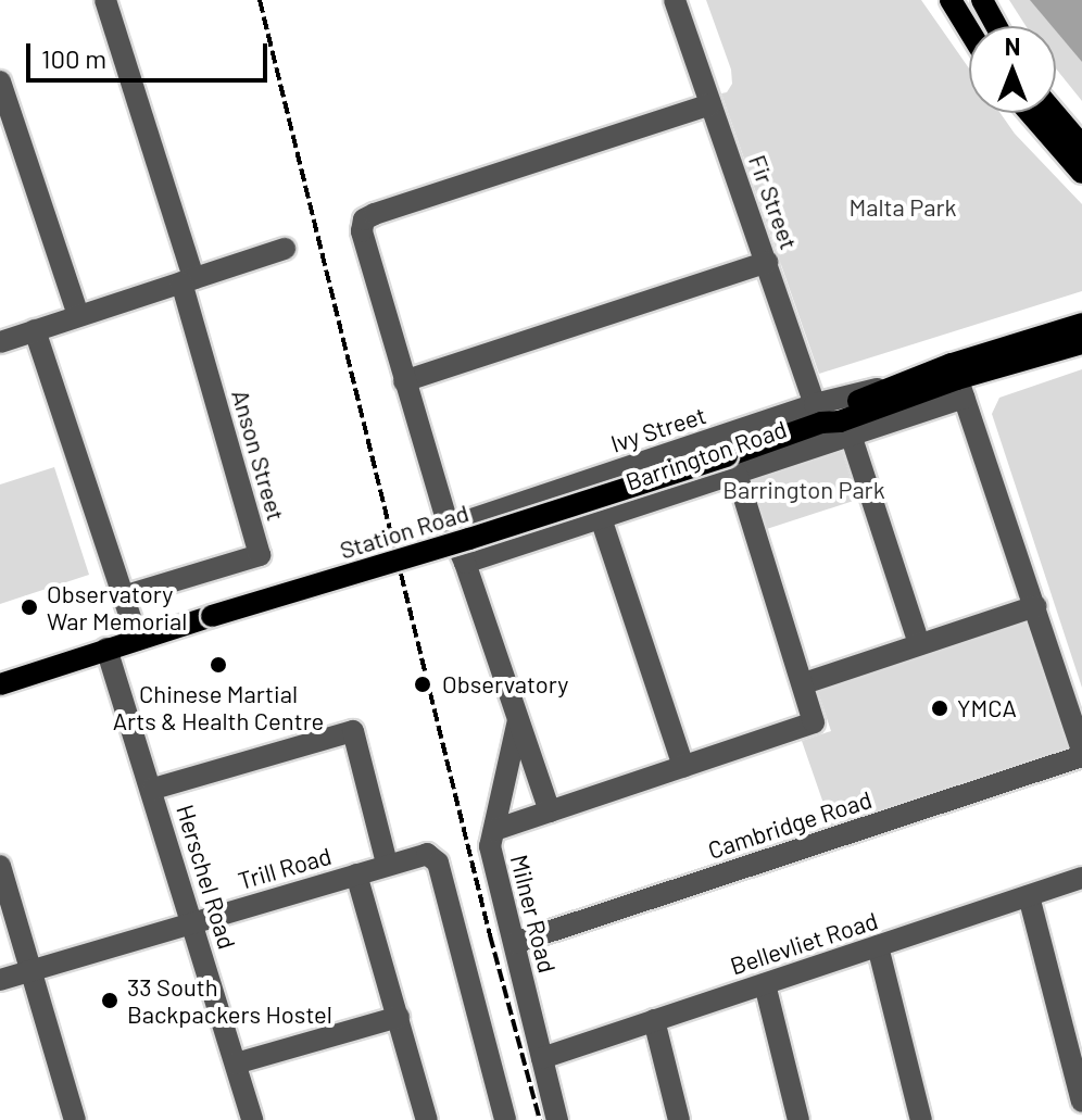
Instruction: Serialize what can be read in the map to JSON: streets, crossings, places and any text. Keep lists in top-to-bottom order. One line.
{"streets":{"main road":["Station Road"],"street":["Fir Street","Ivy Street","Anson Street","Barrington Road","Cambridge Road","Trill Road","Herschel Road","Milner Road","Bellevliet Road"]},"crossings":[["Fir Street","Ivy Street"],["Fir Street","Station Road"],["Ivy Street","Station Road"],["Barrington Road","Station Road"],["Station Road","Herschel Road"],["Cambridge Road","Milner Road"],["Trill Road","Herschel Road"],["Milner Road","Bellevliet Road"]],"parks":["Malta Park","Barrington Park"],"places":["Observatory War Memorial","Chinese Martial Arts & Health Centre","Observatory","YMCA","33 South Backpackers Hostel"],"scale_bar":"100 m","north":"top"}
